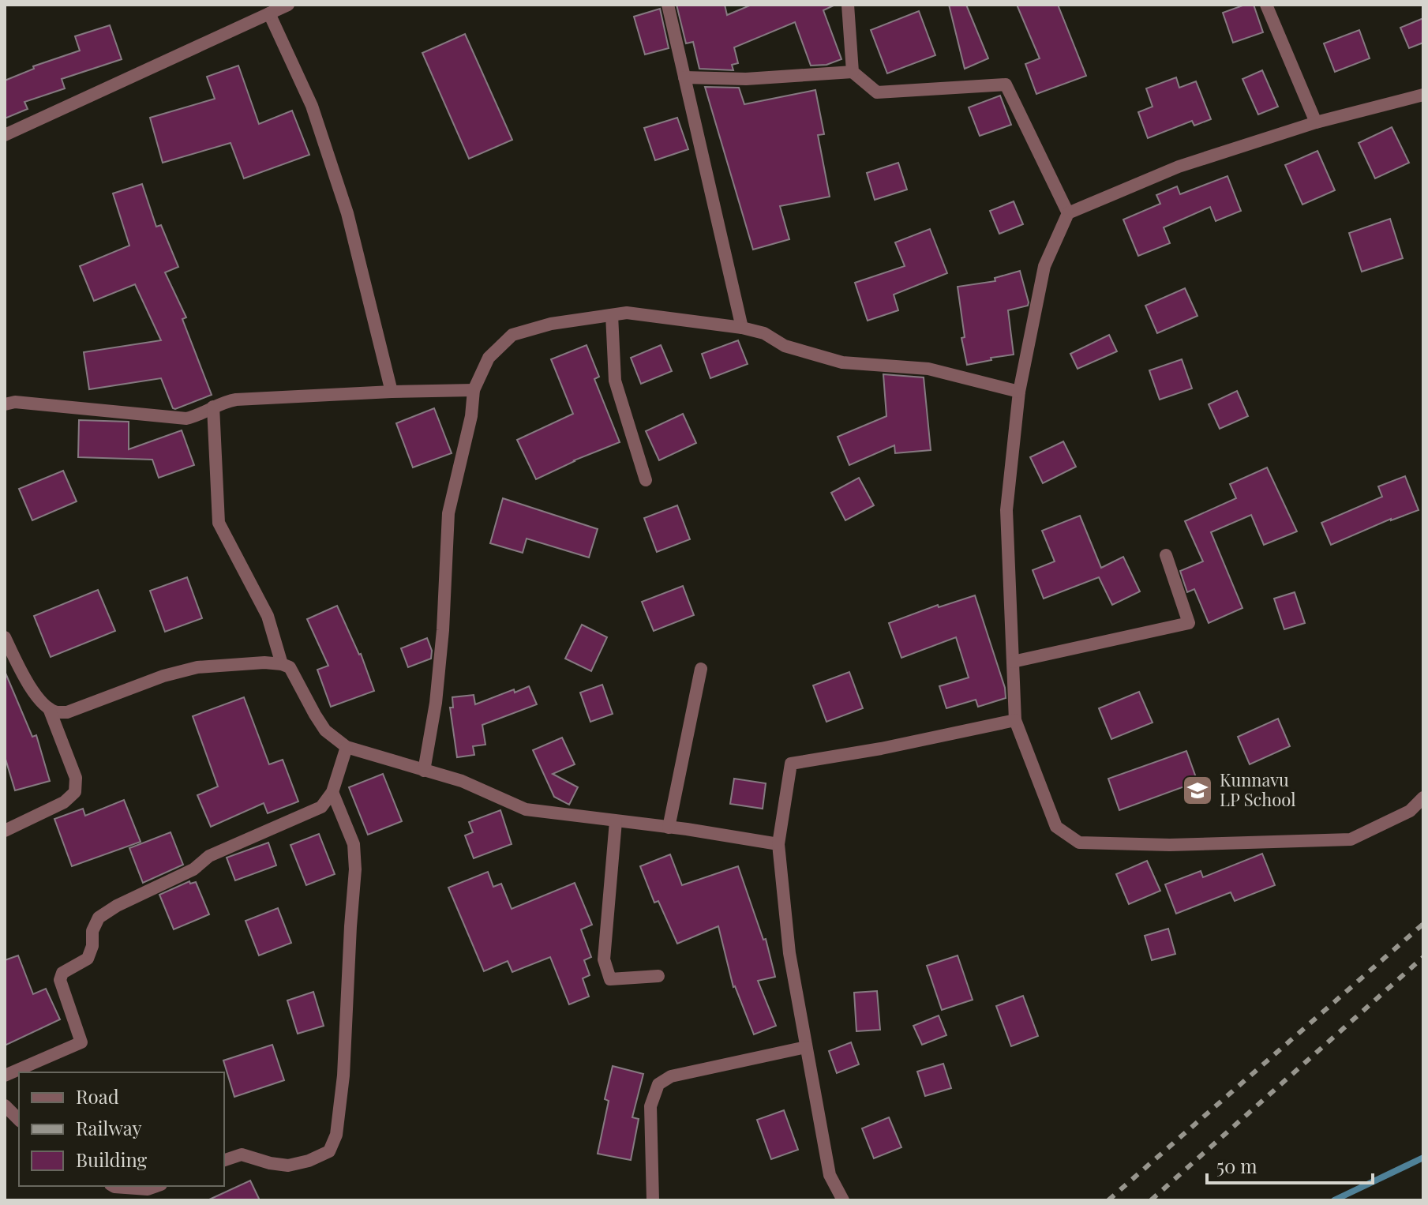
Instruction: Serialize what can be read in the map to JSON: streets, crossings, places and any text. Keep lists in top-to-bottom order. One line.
{"places":{"school or university":["Kunnavu LP School"]},"legend":["Road","Railway","Building"],"scale_bar":"50 m"}
